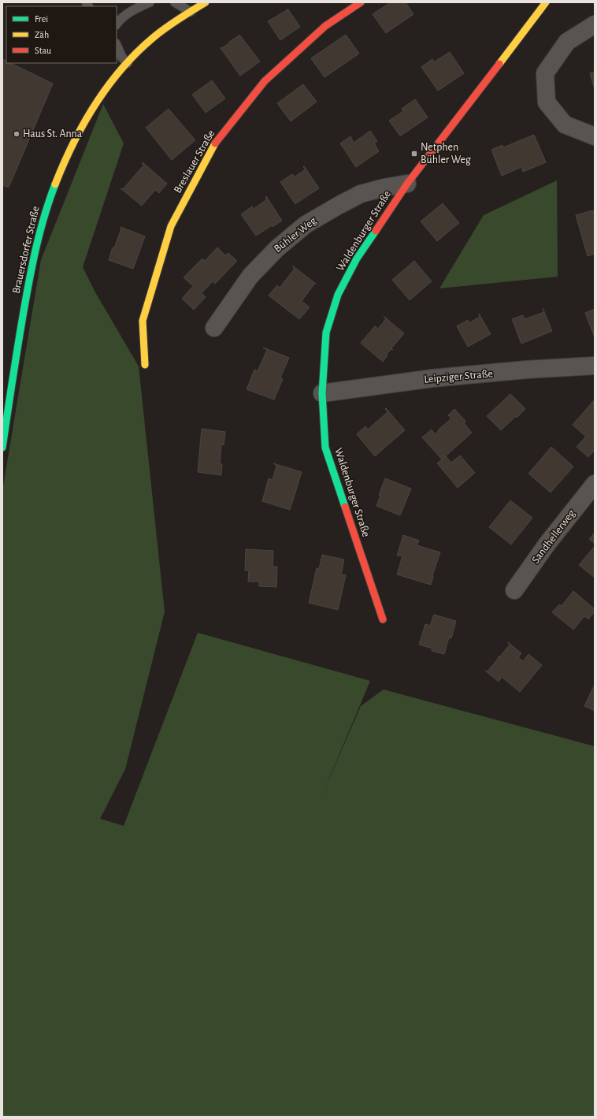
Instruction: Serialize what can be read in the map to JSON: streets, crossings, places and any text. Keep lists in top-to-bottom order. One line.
{"streets":{"street":["Breslauer Straße","Waldenburger Straße","Bühler Weg","Brauersdorfer Straße","Leipziger Straße","Sandhellerweg"]},"crossings":[["Waldenburger Straße","Bühler Weg"],["Waldenburger Straße","Leipziger Straße"]],"places":{"other":["Haus St. Anna"],"transit":["Netphen Bühler Weg"]},"legend":["Frei","Zäh","Stau"]}
